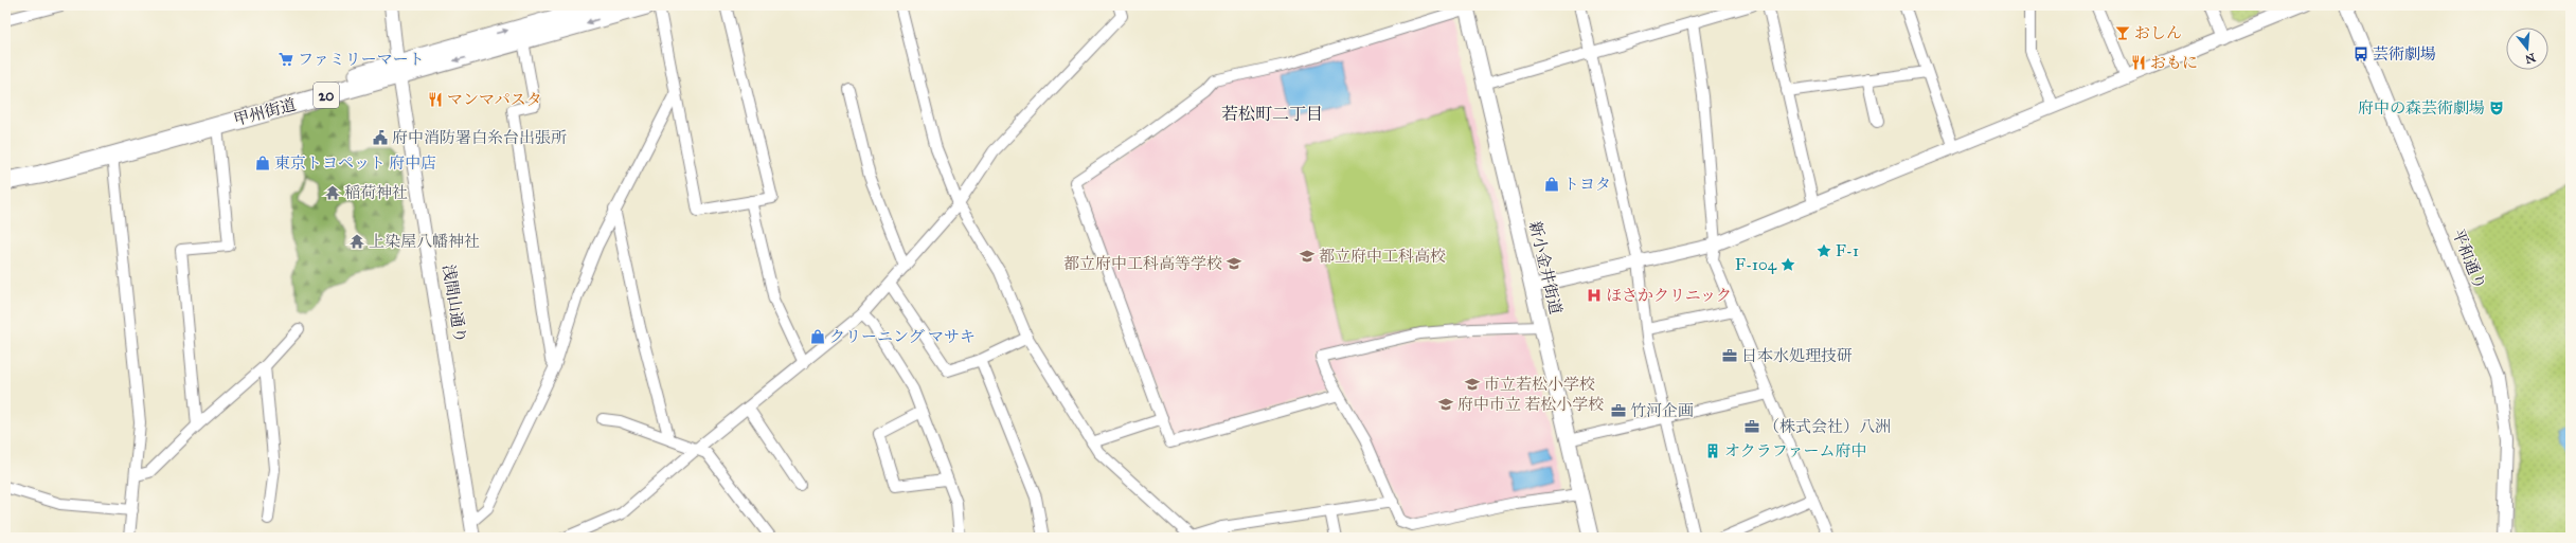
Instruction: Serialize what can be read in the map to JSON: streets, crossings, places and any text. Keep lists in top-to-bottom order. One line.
{"streets":{"highway":["20","甲州街道"],"main road":["新小金井街道"],"street":["平和通り","浅間山通り"]},"crossings":[["甲州街道","浅間山通り"]],"districts":["若松町二丁目"],"places":{"bar":["おしん"],"bus stop":["芸術劇場"],"supermarket":["ファミリーマート"],"restaurant":["おもに","マンマパスタ"],"theatre":["府中の森芸術劇場"],"public building":["府中消防署白糸台出張所"],"shop":["東京トヨペット 府中店","トヨタ","クリーニング マサキ"],"temple":["稲荷神社","上染屋八幡神社"],"place":["F-1","F-104"],"school or university":["都立府中工科高校","都立府中工科高等学校","市立若松小学校","府中市立 若松小学校"],"hospital":["ほさかクリニック"],"office":["日本水処理技研","竹河企画","（株式会社）八洲"],"building":["オクラファーム府中"]},"north":"bottom"}
